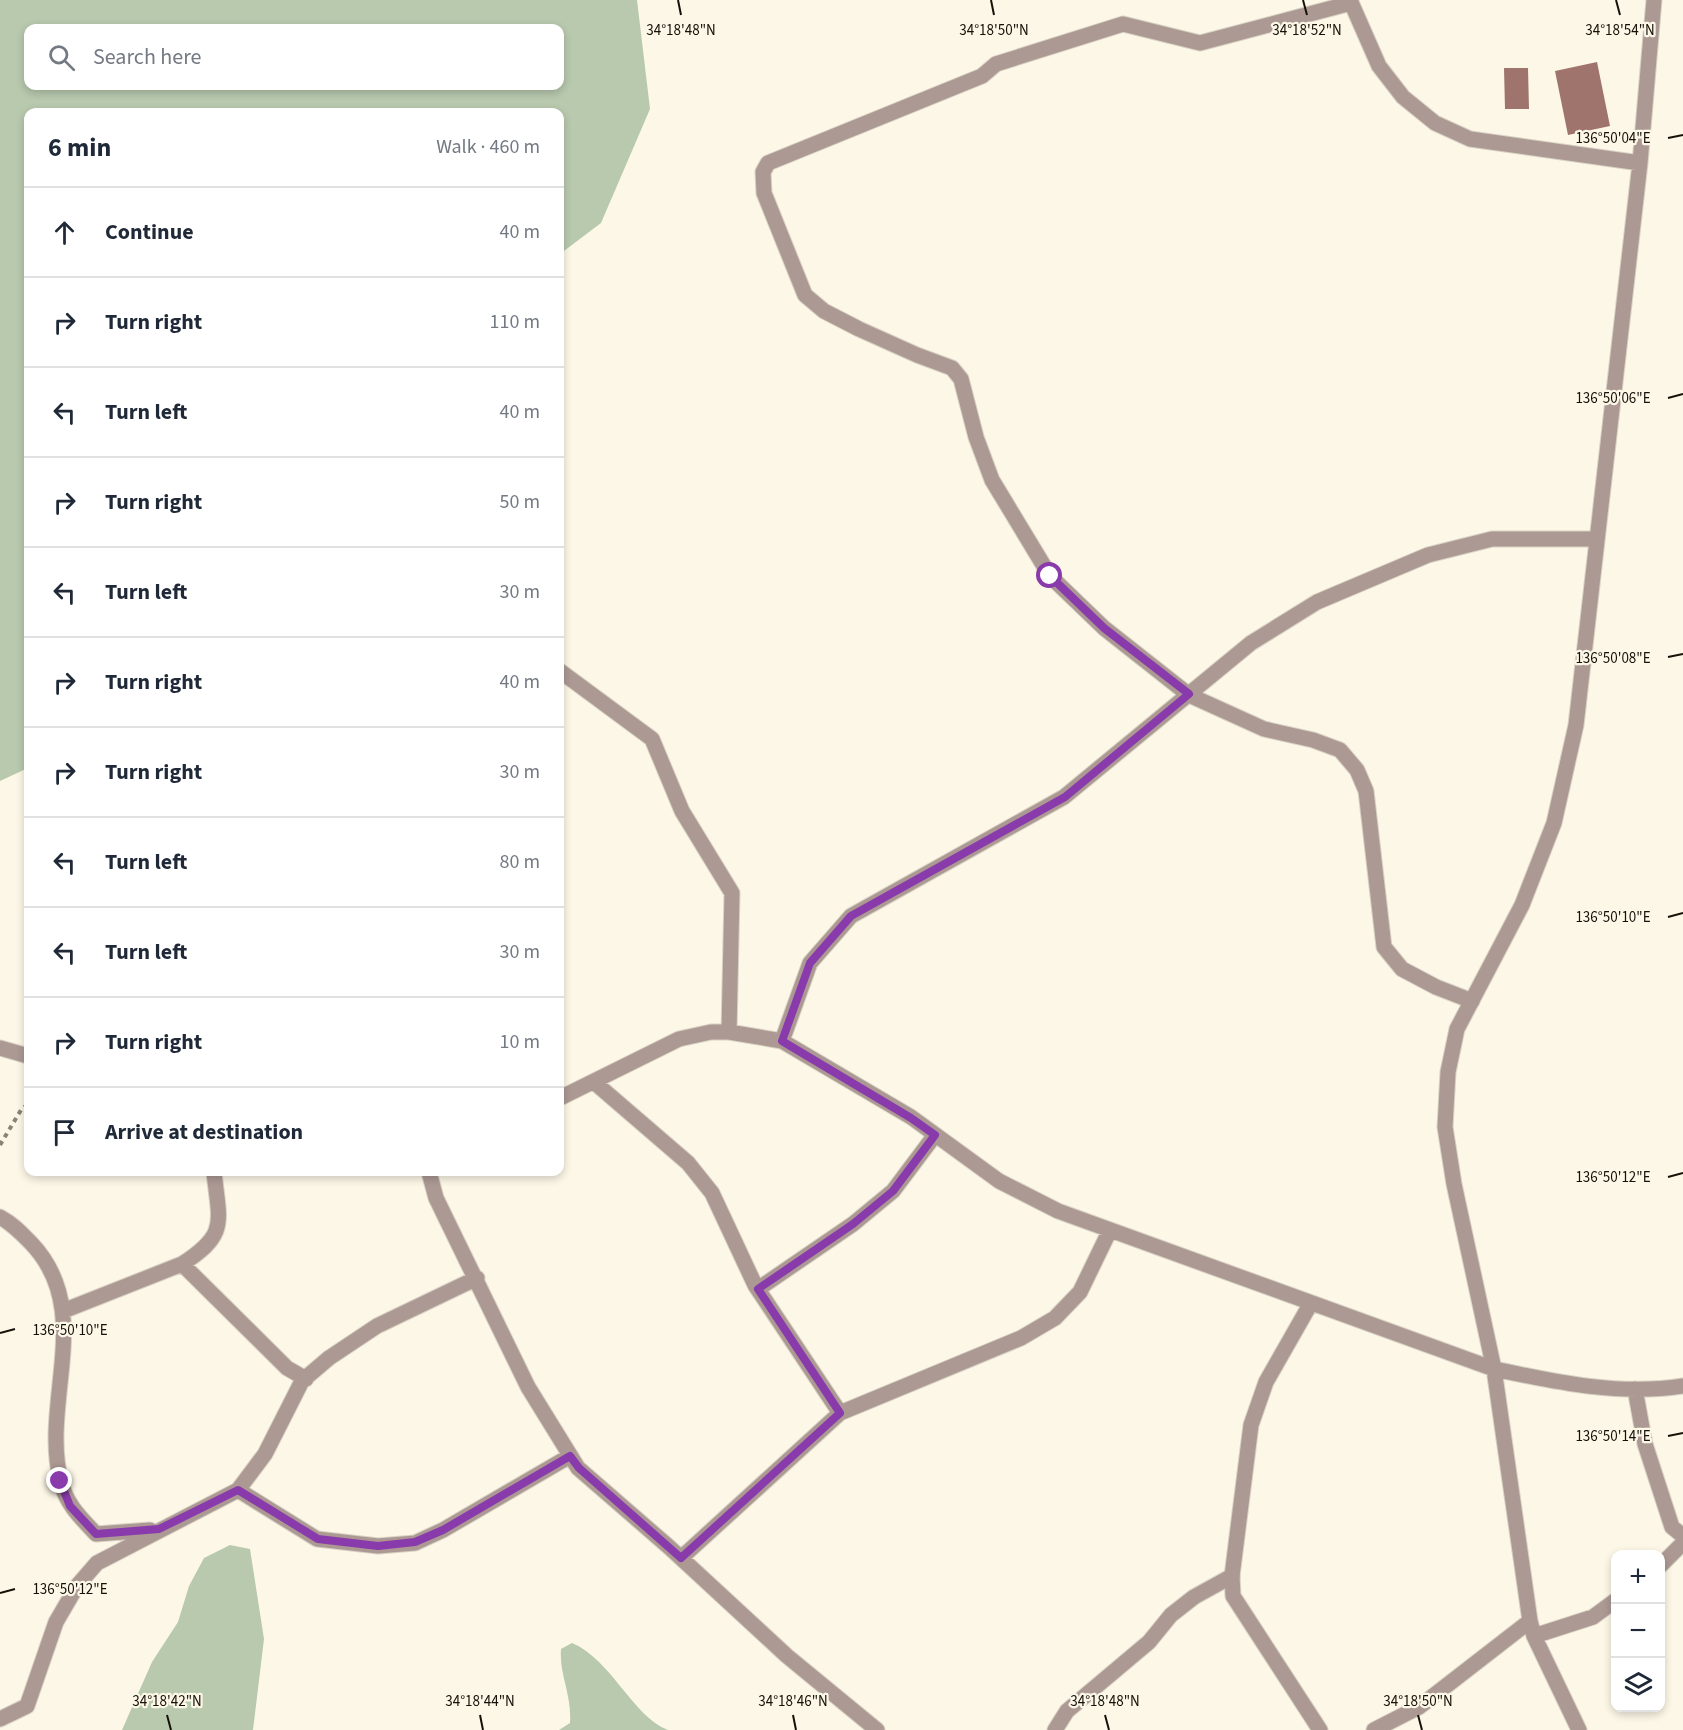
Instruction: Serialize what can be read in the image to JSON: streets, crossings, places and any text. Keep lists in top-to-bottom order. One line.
{"page":{"search":"Search here","heading":["6 min","Walk · 460 m"],"list":[["Continue","40 m"],["Turn right","110 m"],["Turn left","40 m"],["Turn right","50 m"],["Turn left","30 m"],["Turn right","40 m"],["Turn right","30 m"],["Turn left","80 m"],["Turn left","30 m"],["Turn right","10 m"],"Arrive at destination"],"map_buttons":["+","−"]},"coordinates":["34°18'48\"N","34°18'50\"N","34°18'52\"N","34°18'54\"N","136°50'04\"E","136°50'06\"E","136°50'08\"E","136°50'10\"E","136°50'12\"E","136°50'14\"E","34°18'42\"N","34°18'44\"N","34°18'46\"N"]}
